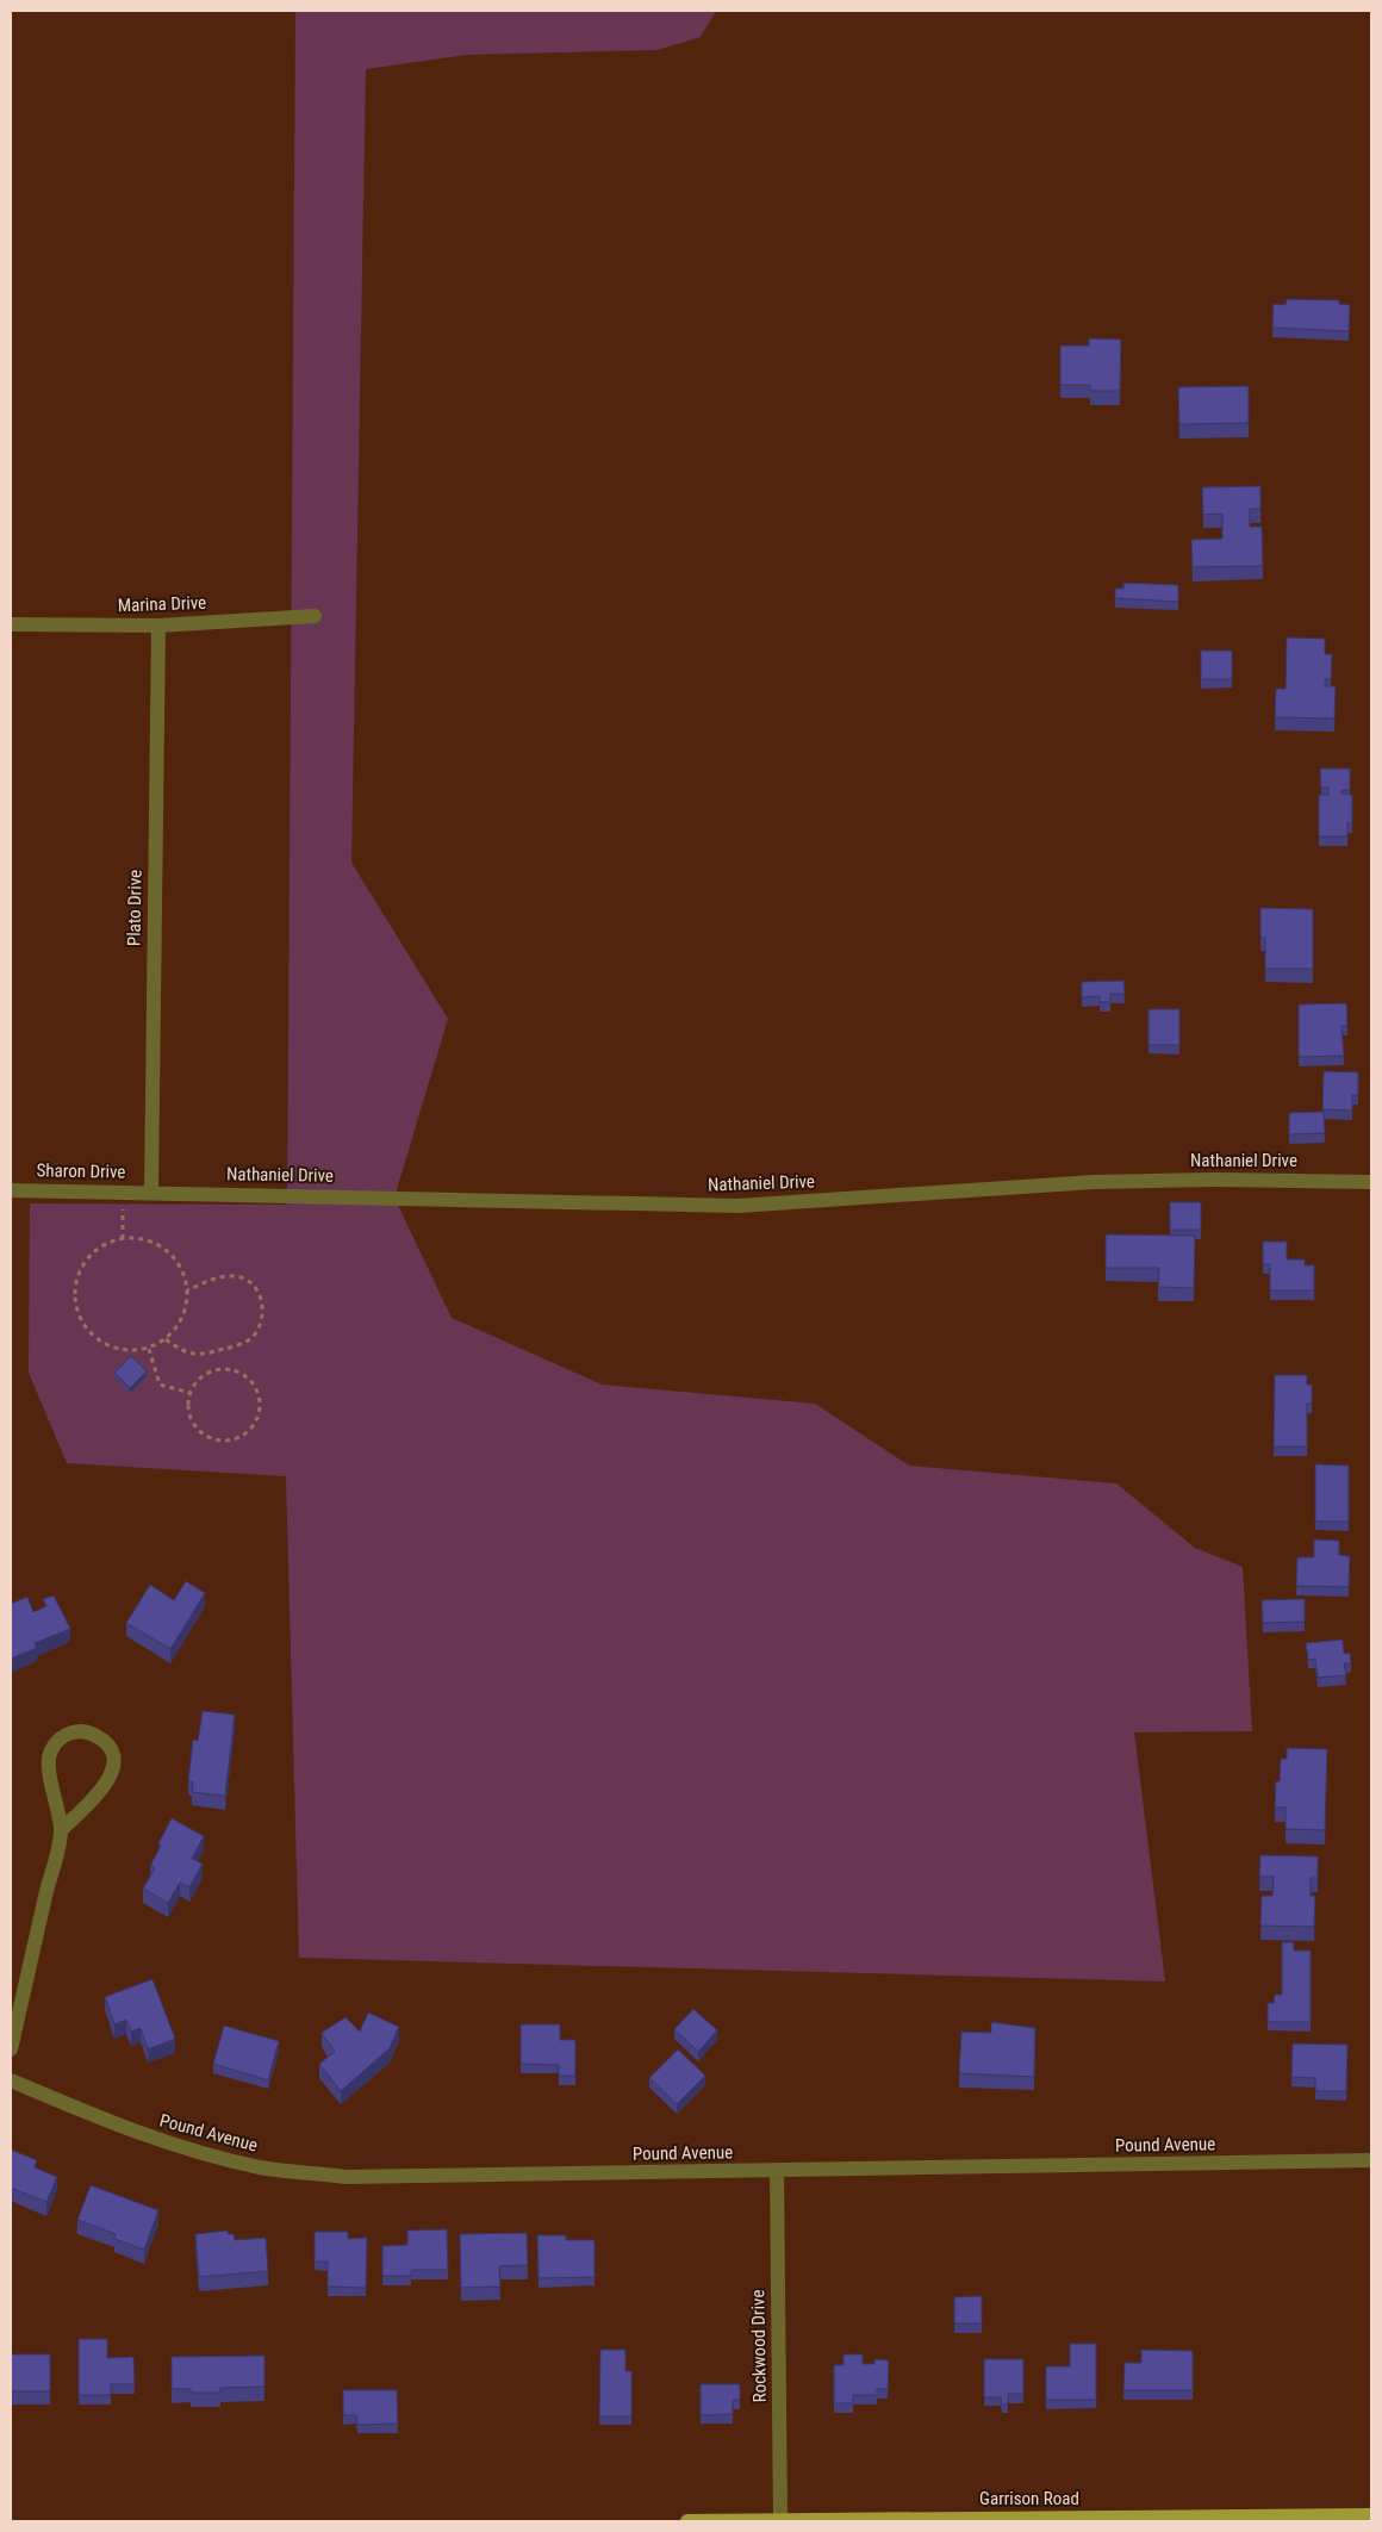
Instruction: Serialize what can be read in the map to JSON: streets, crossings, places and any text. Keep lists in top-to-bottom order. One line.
{"streets":{"main road":["Garrison Road"],"street":["Marina Drive","Plato Drive","Nathaniel Drive","Sharon Drive","Pound Avenue","Rockwood Drive"]},"crossings":[["Marina Drive","Plato Drive"],["Plato Drive","Nathaniel Drive"],["Plato Drive","Sharon Drive"],["Nathaniel Drive","Sharon Drive"],["Pound Avenue","Rockwood Drive"],["Rockwood Drive","Garrison Road"]]}
